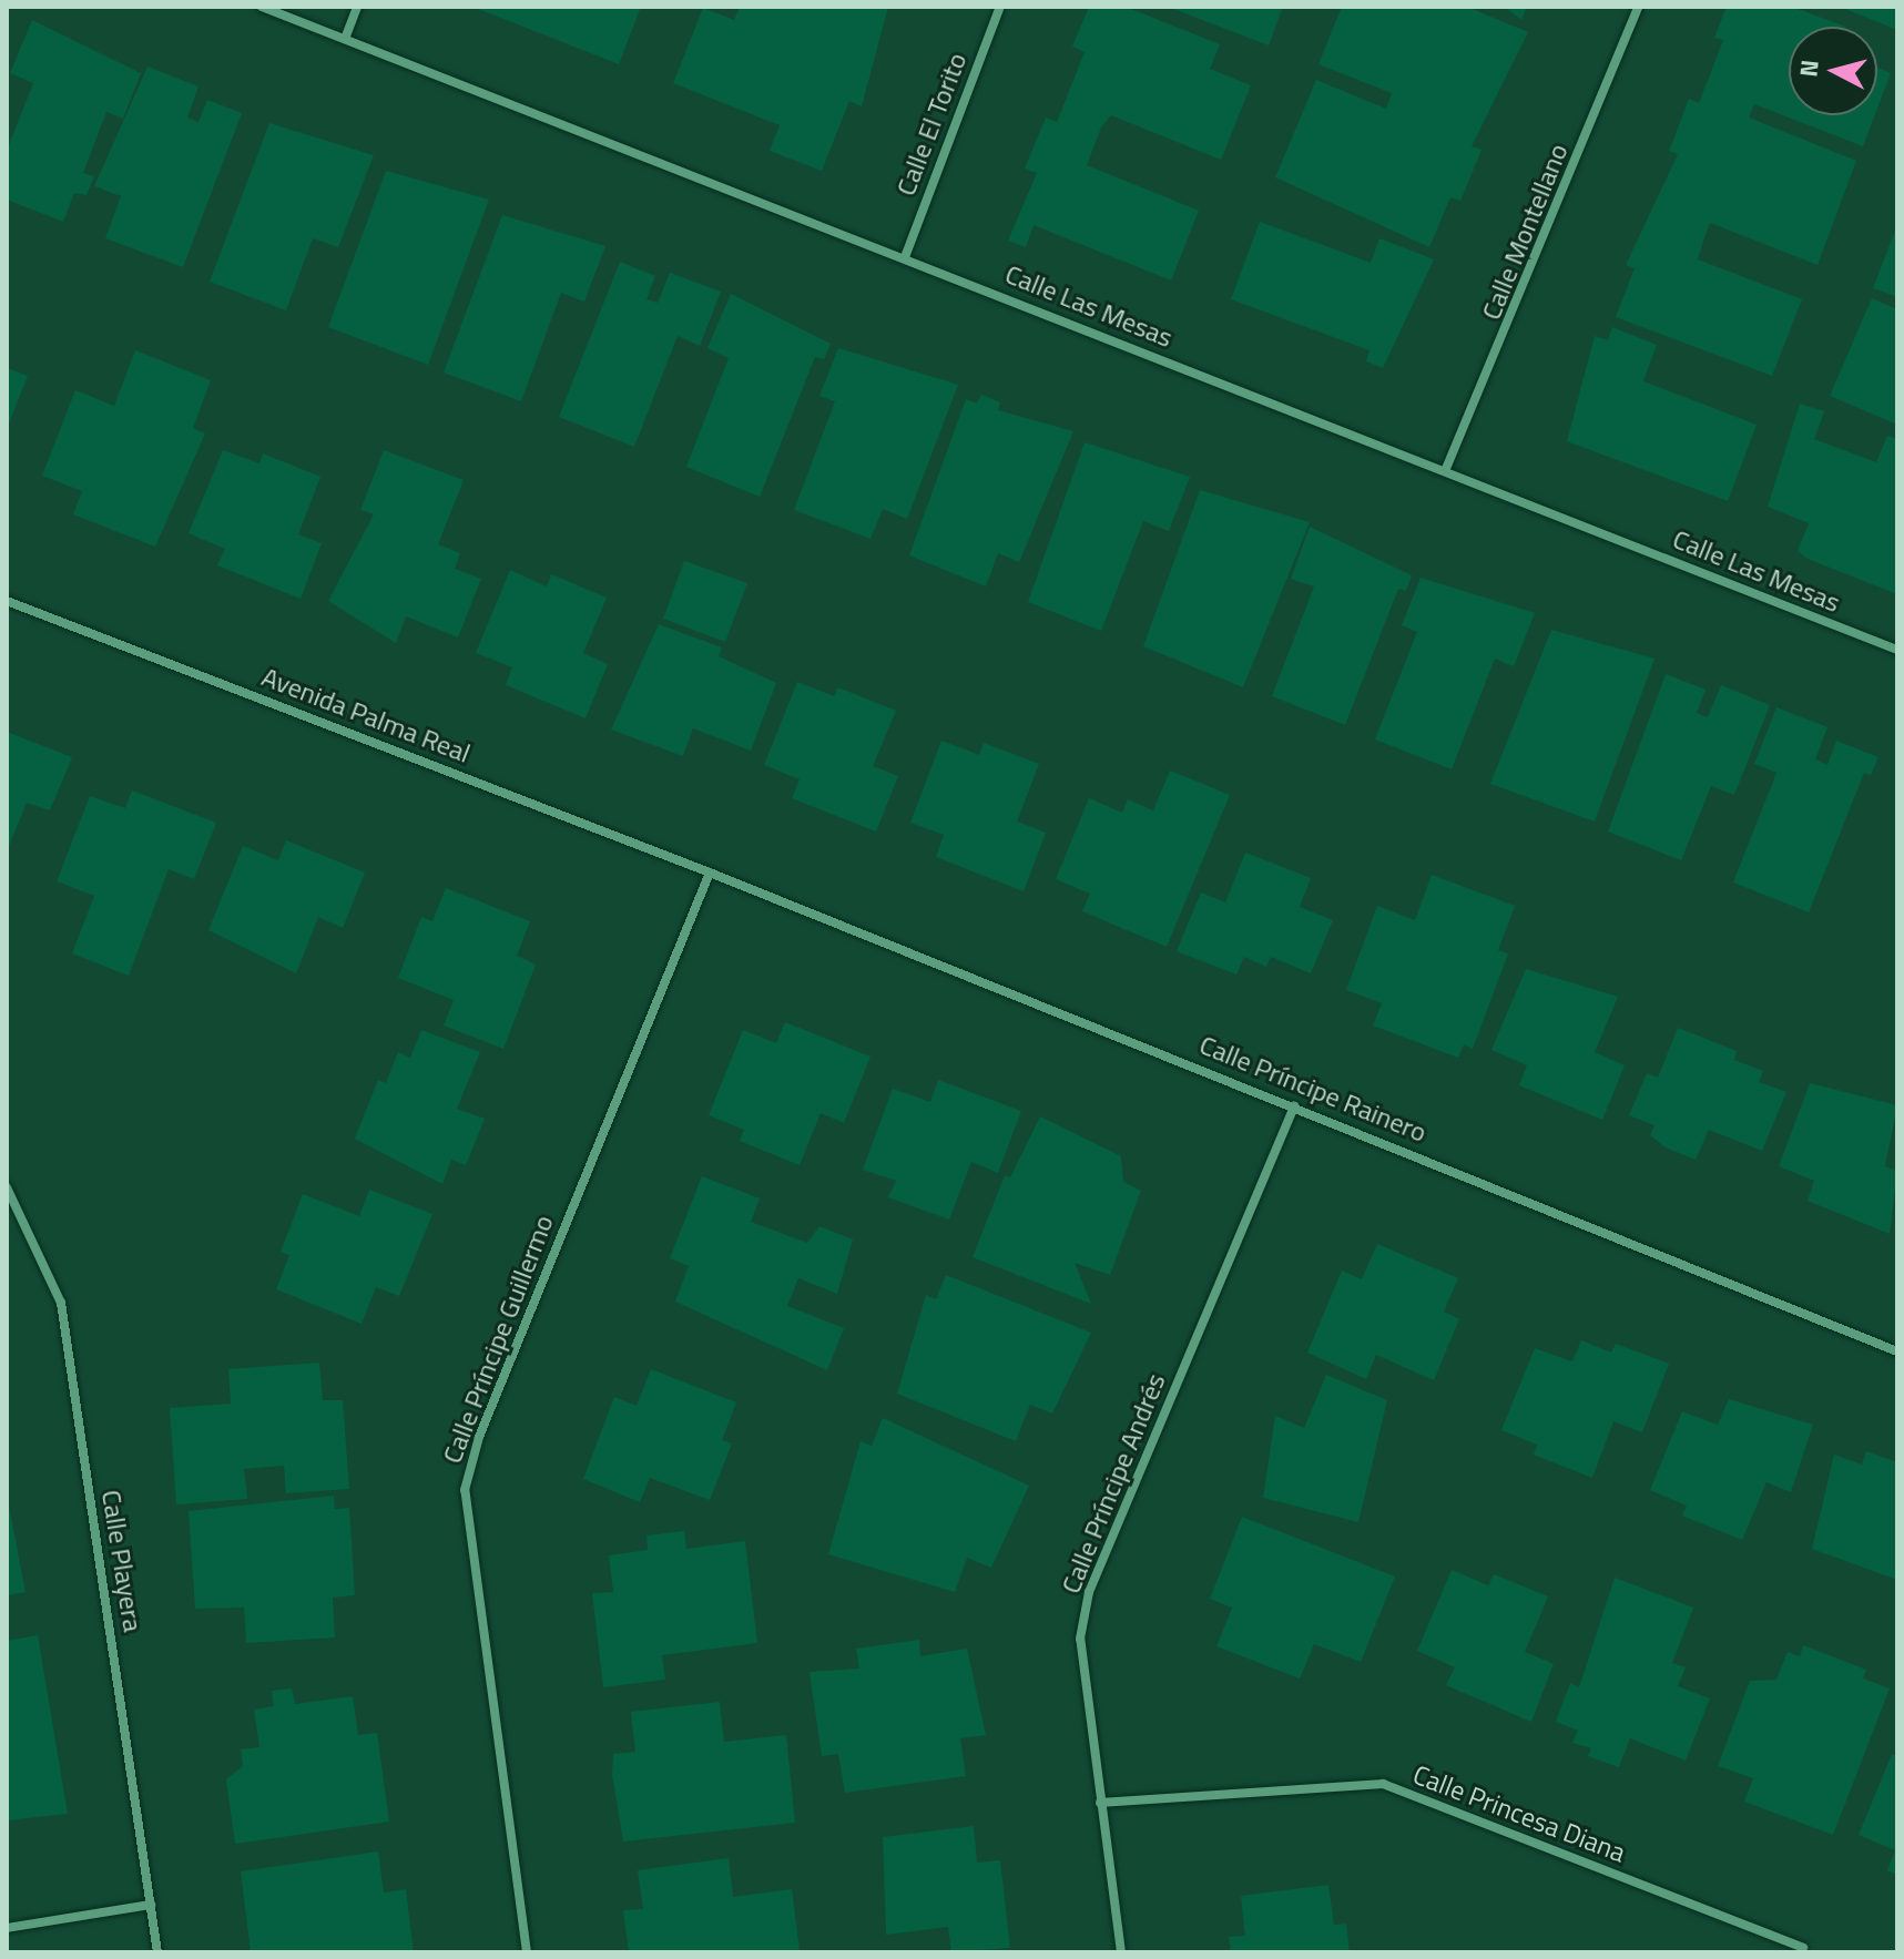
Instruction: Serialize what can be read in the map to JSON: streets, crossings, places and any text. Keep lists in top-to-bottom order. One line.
{"streets":{"street":["Calle El Torito","Calle Montellano","Calle Las Mesas","Avenida Palma Real","Calle Príncipe Rainero","Calle Príncipe Guillermo","Calle Príncipe Andrés","Calle Playera","Calle Princesa Diana"]},"crossings":[["Calle El Torito","Calle Las Mesas"],["Calle Montellano","Calle Las Mesas"],["Avenida Palma Real","Calle Príncipe Rainero"],["Avenida Palma Real","Calle Príncipe Guillermo"],["Calle Príncipe Rainero","Calle Príncipe Guillermo"],["Calle Príncipe Rainero","Calle Príncipe Andrés"],["Calle Príncipe Andrés","Calle Princesa Diana"]],"north":"left"}
